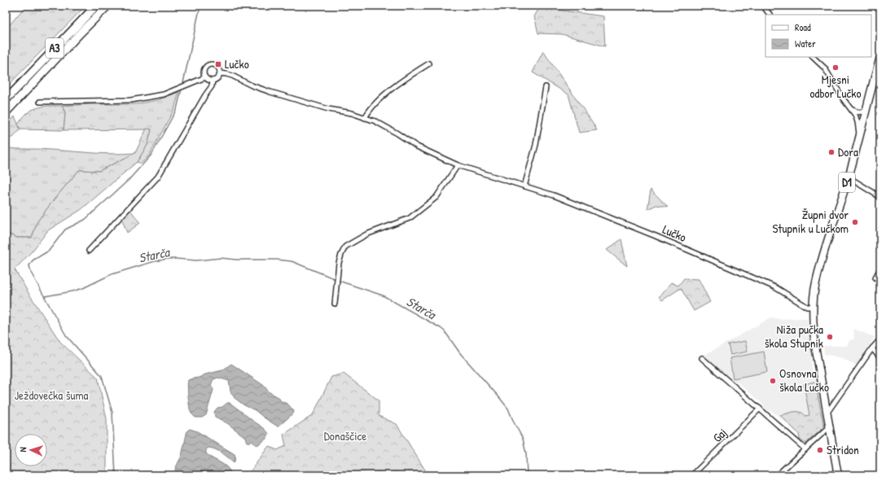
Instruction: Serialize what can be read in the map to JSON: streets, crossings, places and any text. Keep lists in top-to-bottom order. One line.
{"streets":{"highway":["A3"],"main road":["D1"],"street":["Lučko","Gaj"]},"crossings":[["D1","Lučko"]],"water":["Starča"],"parks":["Ježdovečka šuma","Donaščice"],"places":{"transit":["Lučko"],"other":["Mjesni odbor Lučko","Dora","Župni dvor Stupnik u Lučkom","Niža pučka škola Stupnik","Osnovna škola Lučko","Stridon"]},"legend":["Road","Water"],"north":"left"}
